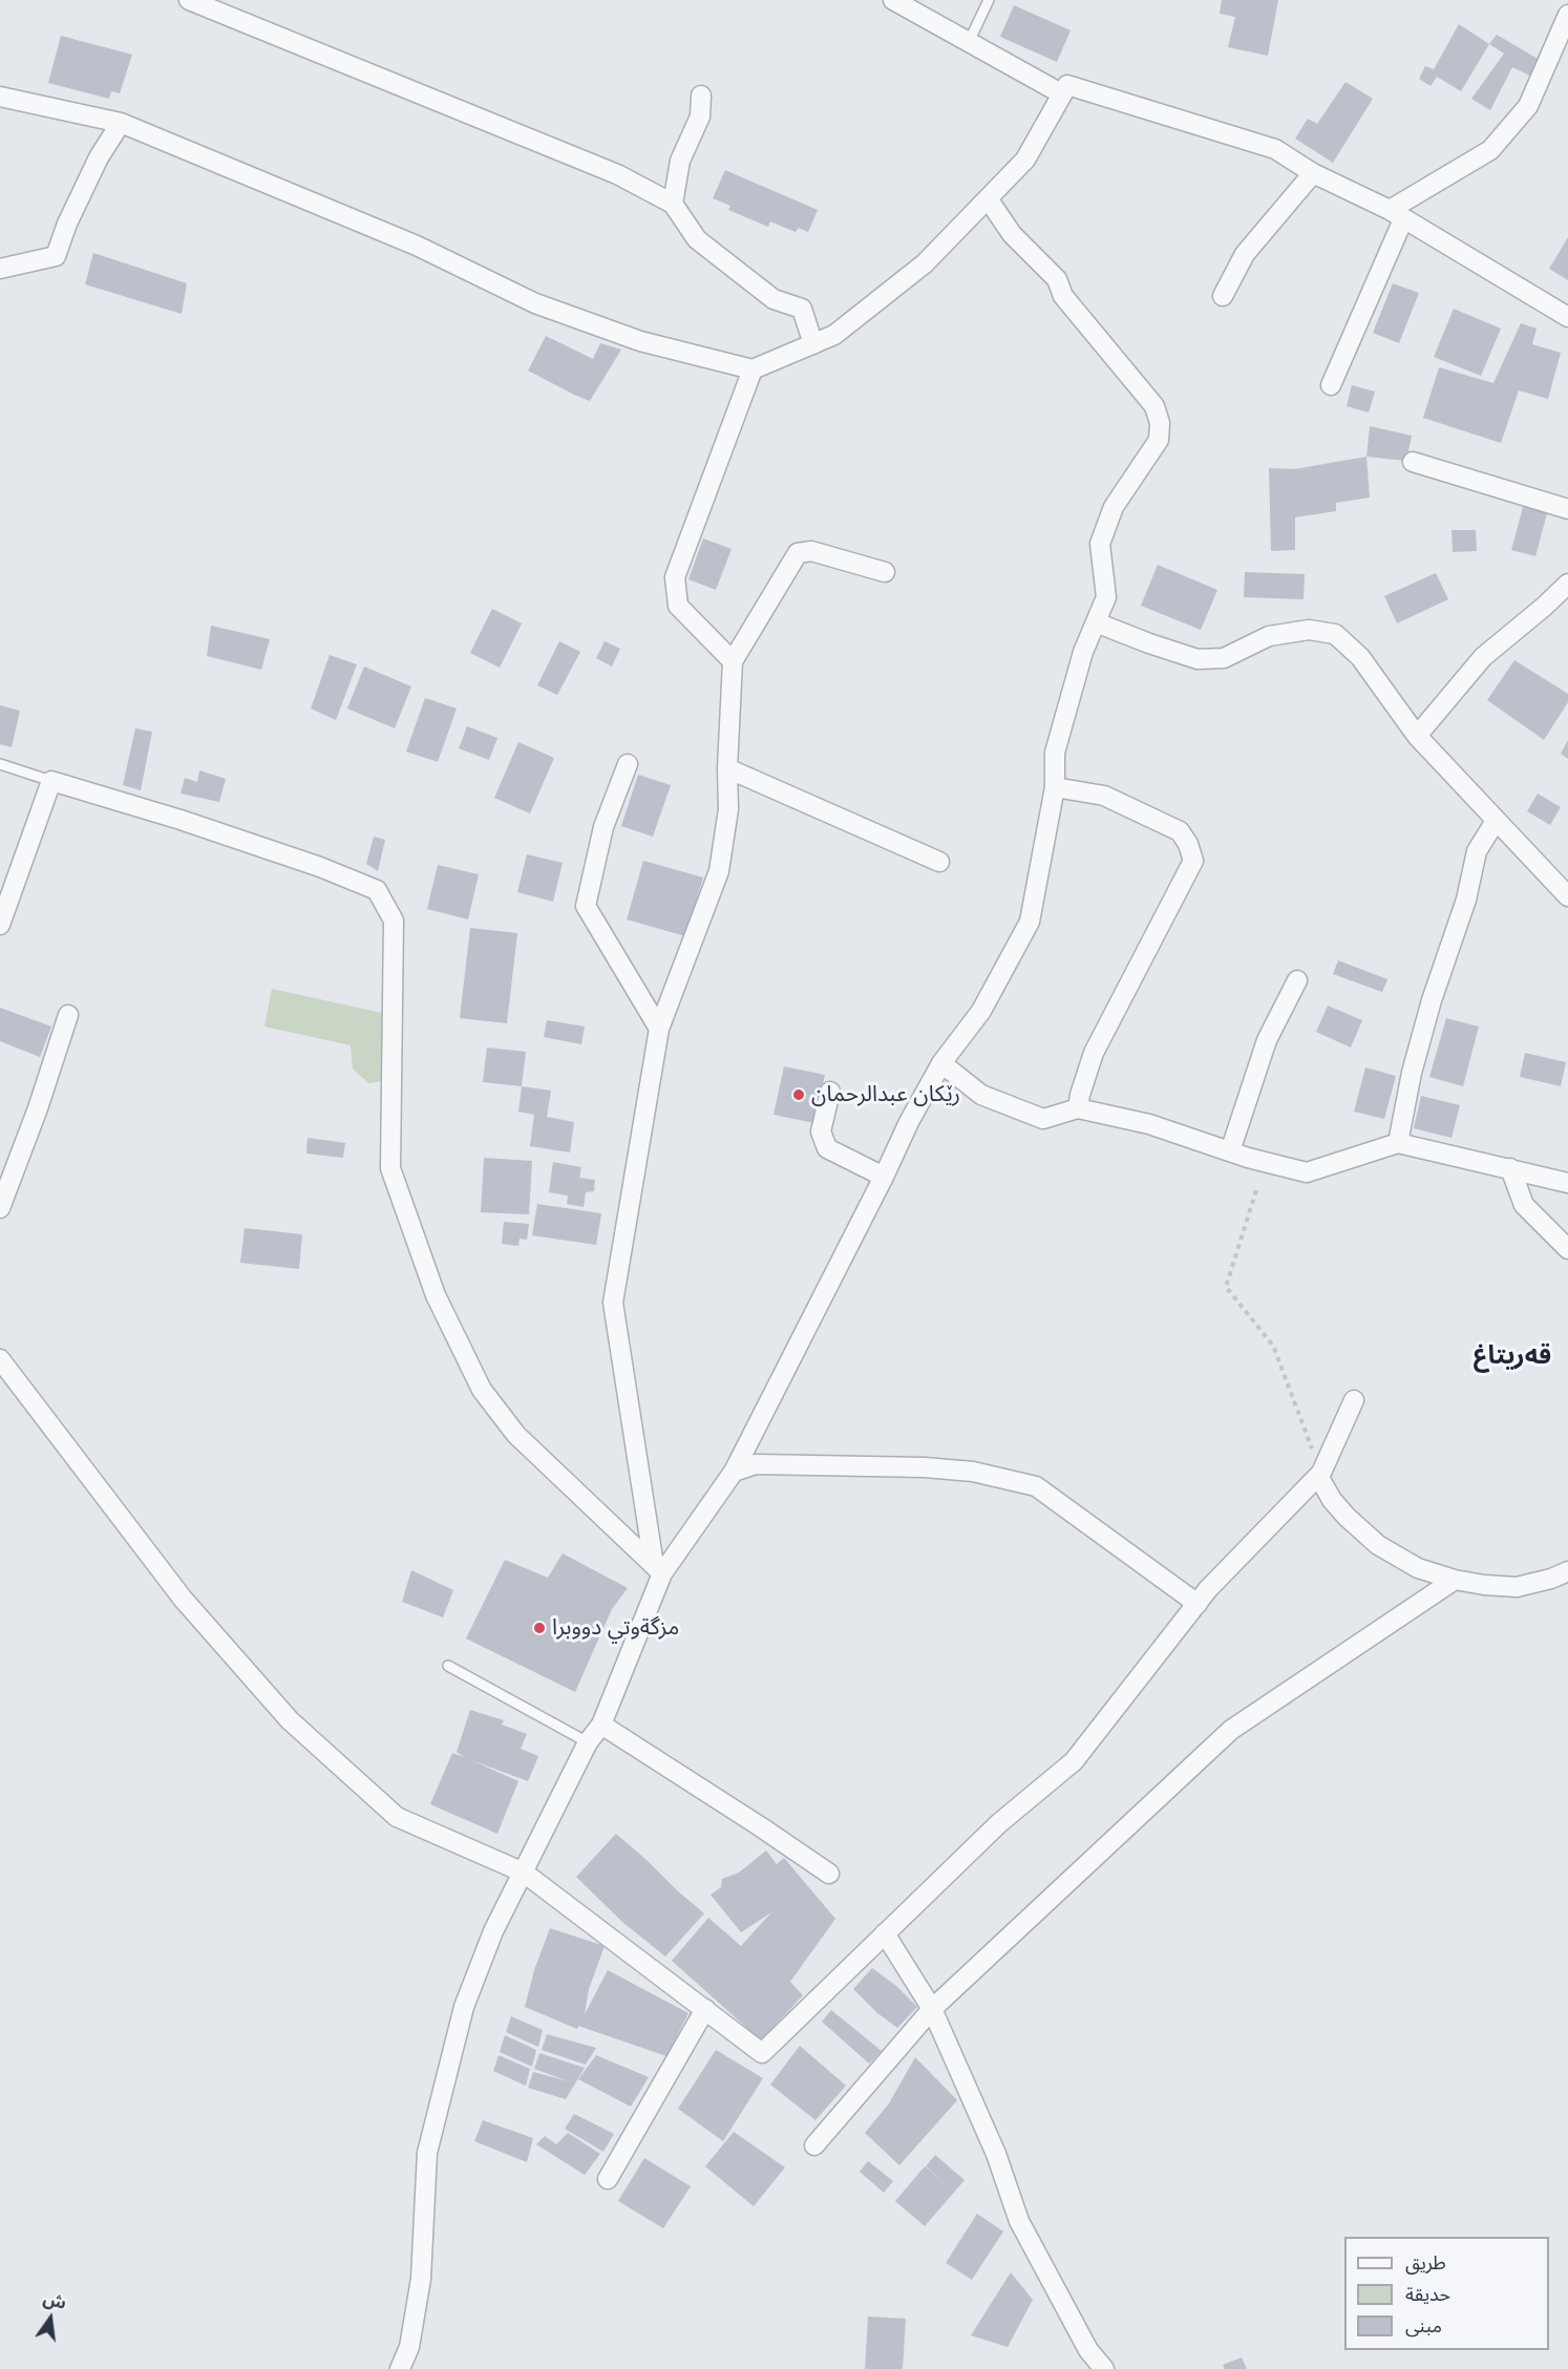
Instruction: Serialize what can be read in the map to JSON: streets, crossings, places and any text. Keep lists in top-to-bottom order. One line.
{"districts":["قەریتاغ"],"places":["رێكان عبدالرحمان","مزگةوتي دووبرا"],"legend":["طريق","حديقة","مبنى"],"north":"top"}
